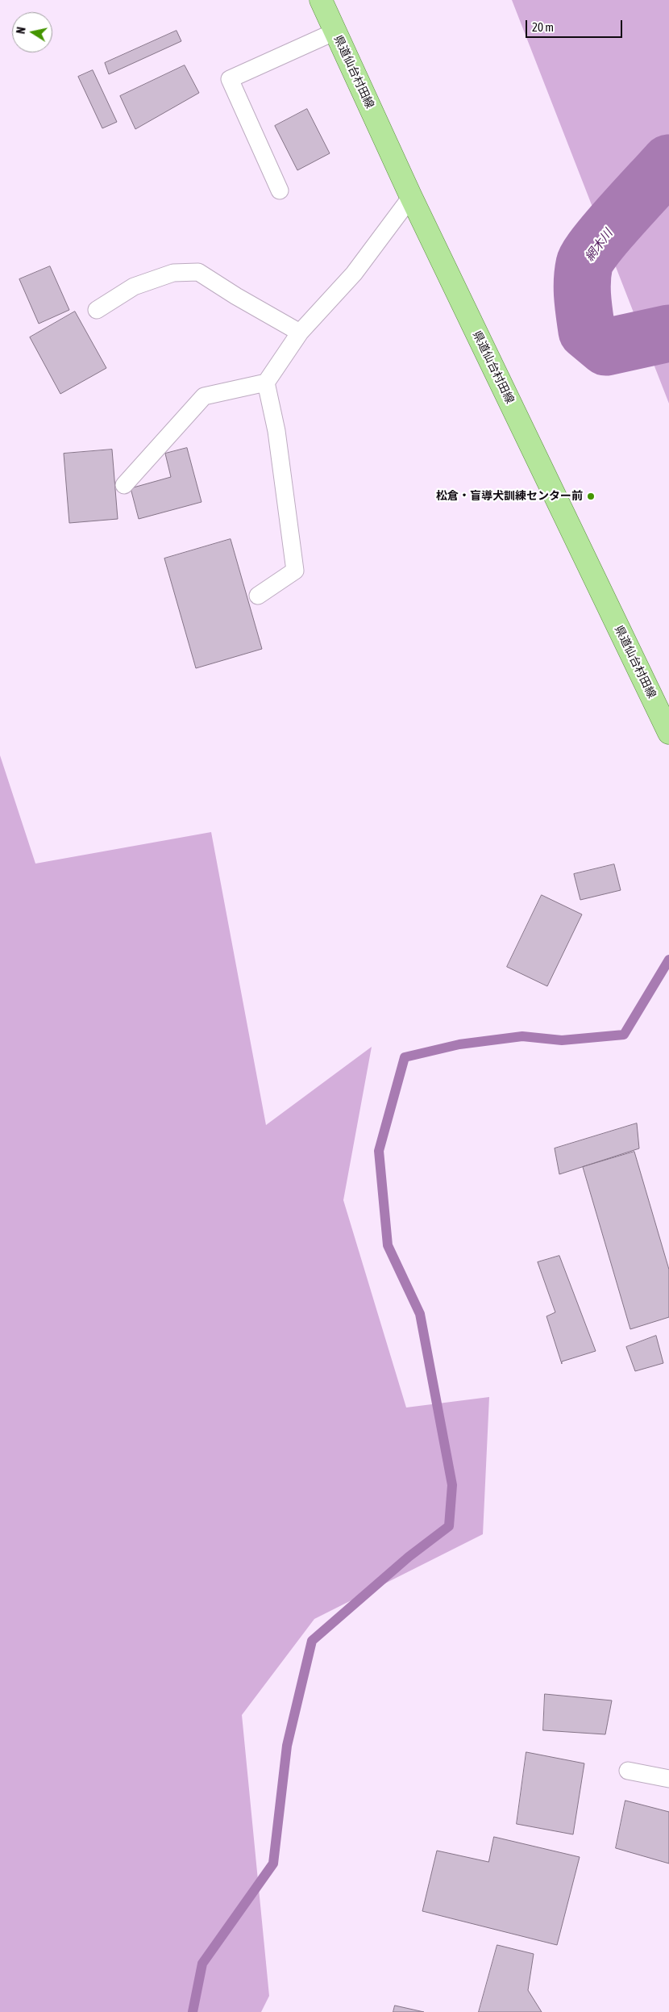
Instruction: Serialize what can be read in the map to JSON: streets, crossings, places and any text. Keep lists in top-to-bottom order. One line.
{"streets":{"main road":["県道仙台村田線"]},"water":["網木川"],"places":["松倉・盲導犬訓練センター前"],"scale_bar":"20 m","north":"left"}
